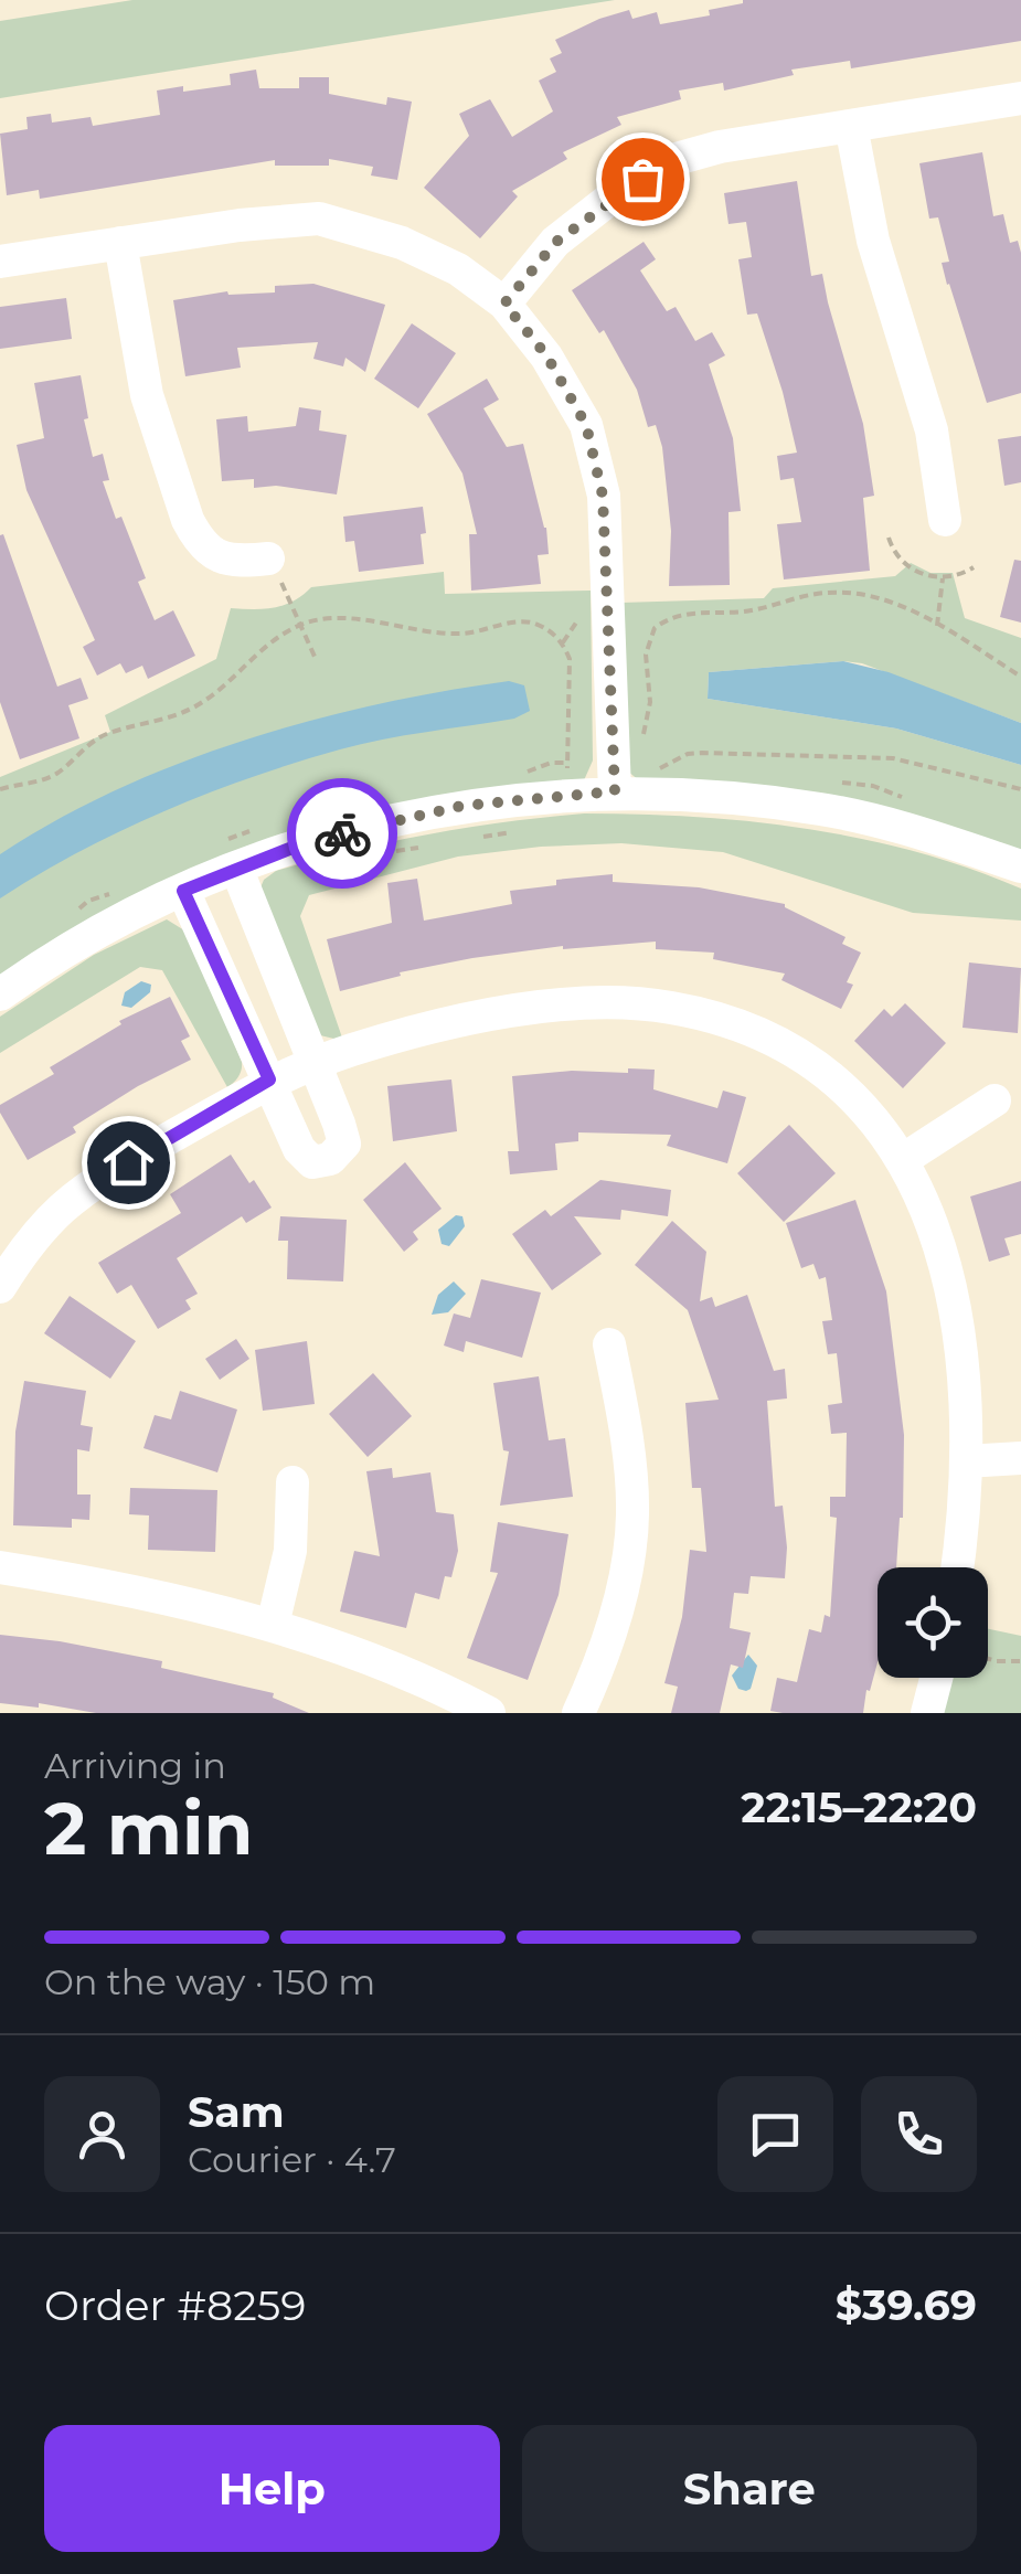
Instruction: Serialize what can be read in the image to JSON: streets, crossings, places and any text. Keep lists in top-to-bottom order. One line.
{"page":{"heading":["2 min","Arriving in","22:15–22:20"],"panel":["Sam","Courier · 4.7","Order #8259","$39.69"],"bar":"On the way · 150 m","buttons":["Help","Share"]}}
